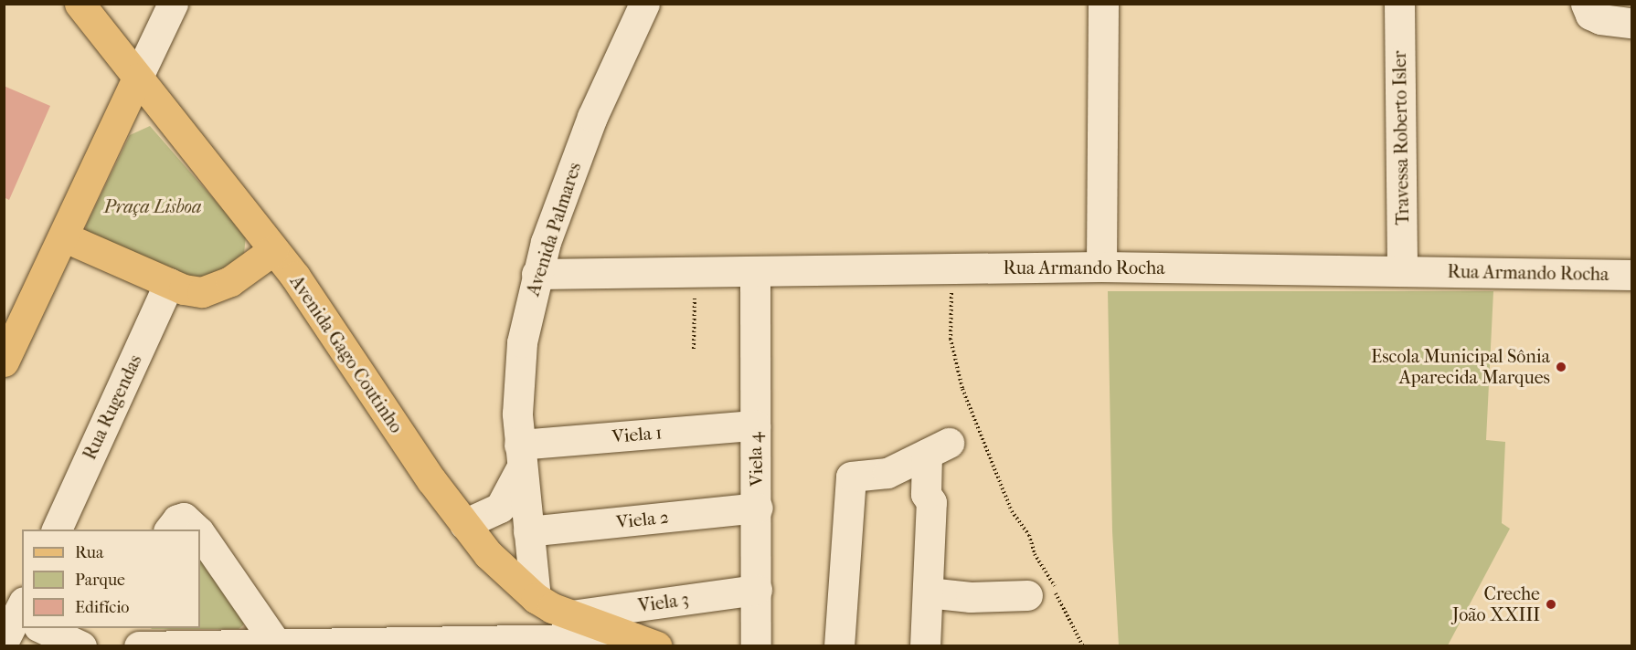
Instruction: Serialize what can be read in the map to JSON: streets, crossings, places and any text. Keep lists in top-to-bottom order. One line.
{"streets":{"main road":["Avenida Gago Coutinho"],"street":["Travessa Roberto Isler","Avenida Palmares","Rua Armando Rocha","Rua Rugendas","Viela 1","Viela 4","Viela 2","Viela 3"]},"crossings":[["Travessa Roberto Isler","Rua Armando Rocha"],["Avenida Palmares","Rua Armando Rocha"],["Avenida Palmares","Avenida Gago Coutinho"],["Avenida Palmares","Viela 1"],["Avenida Palmares","Viela 2"],["Rua Armando Rocha","Viela 4"],["Avenida Gago Coutinho","Viela 3"],["Viela 1","Viela 4"],["Viela 4","Viela 2"],["Viela 4","Viela 3"]],"parks":["Praça Lisboa"],"places":["Escola Municipal Sônia Aparecida Marques","Creche João XXIII"],"legend":["Rua","Parque","Edifício"]}
